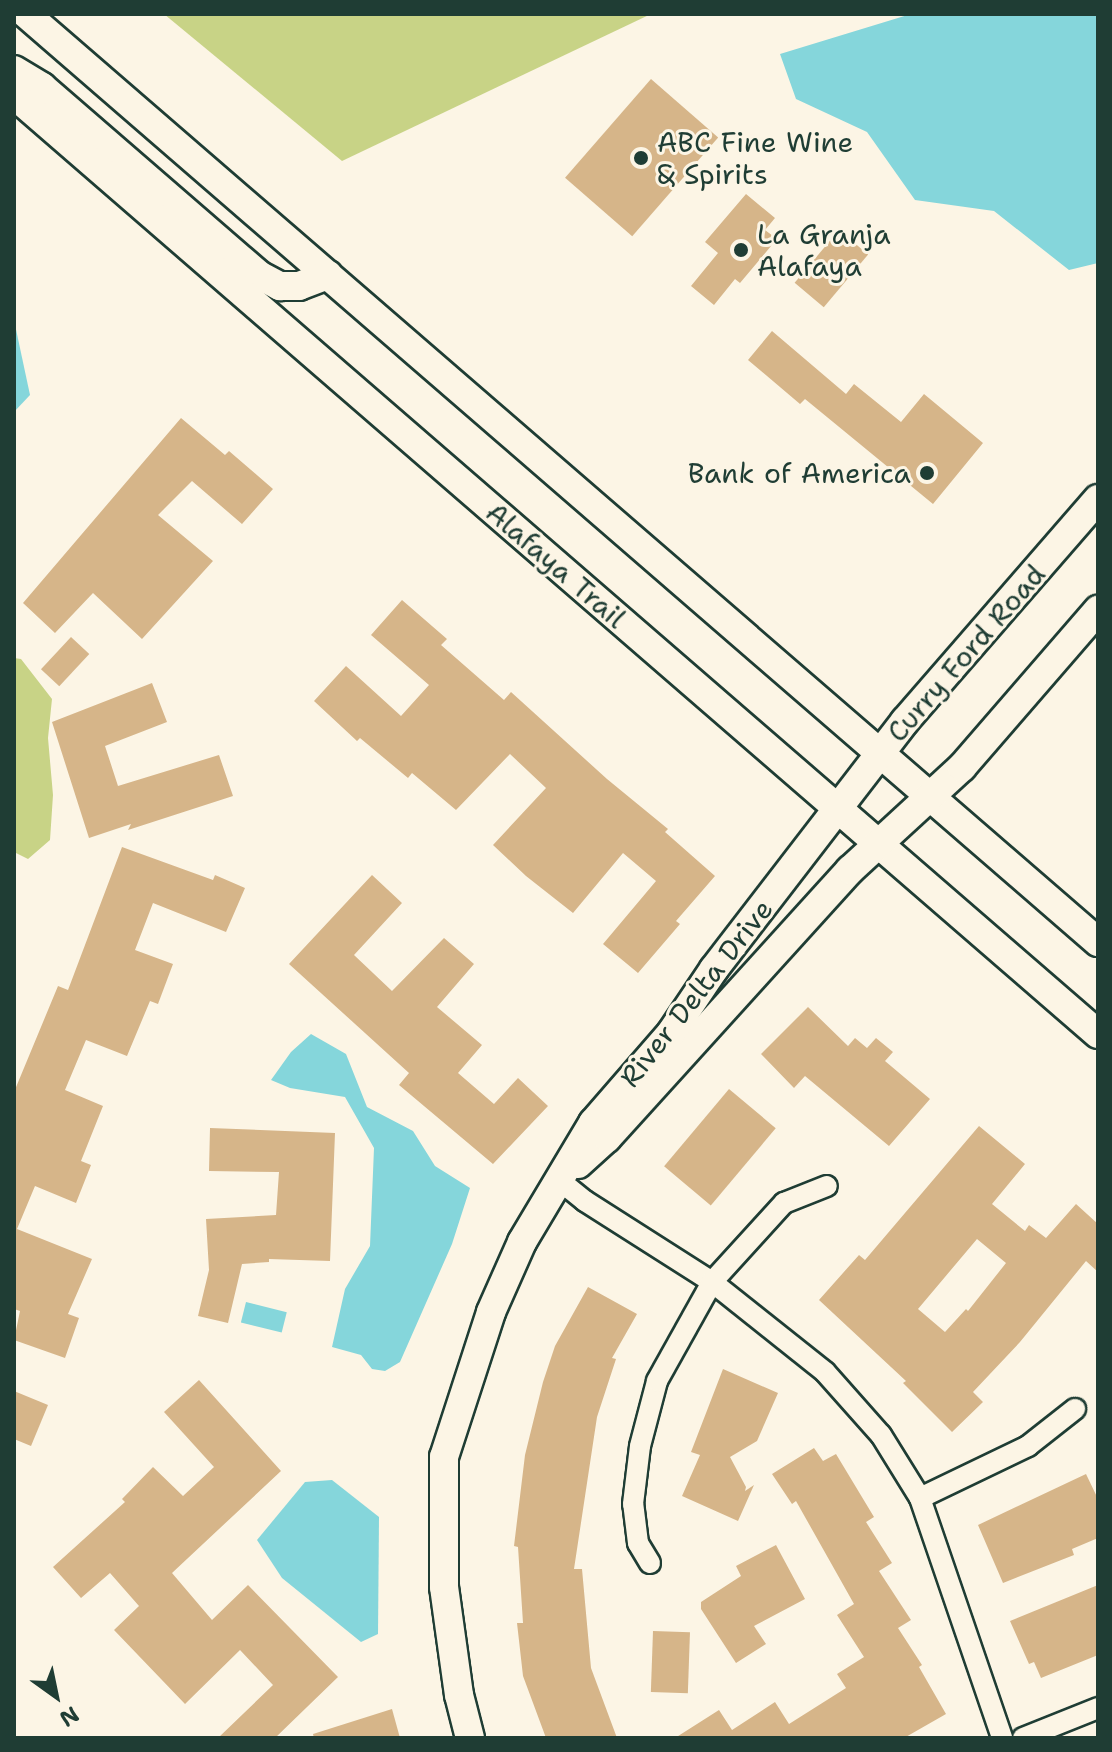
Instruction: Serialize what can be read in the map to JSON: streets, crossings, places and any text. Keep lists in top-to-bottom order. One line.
{"streets":{"main road":["Alafaya Trail","Curry Ford Road","River Delta Drive"]},"crossings":[["Alafaya Trail","Curry Ford Road"],["Alafaya Trail","River Delta Drive"],["Curry Ford Road","River Delta Drive"]],"places":["ABC Fine Wine & Spirits","La Granja Alafaya","Bank of America"],"north":"bottom right"}
